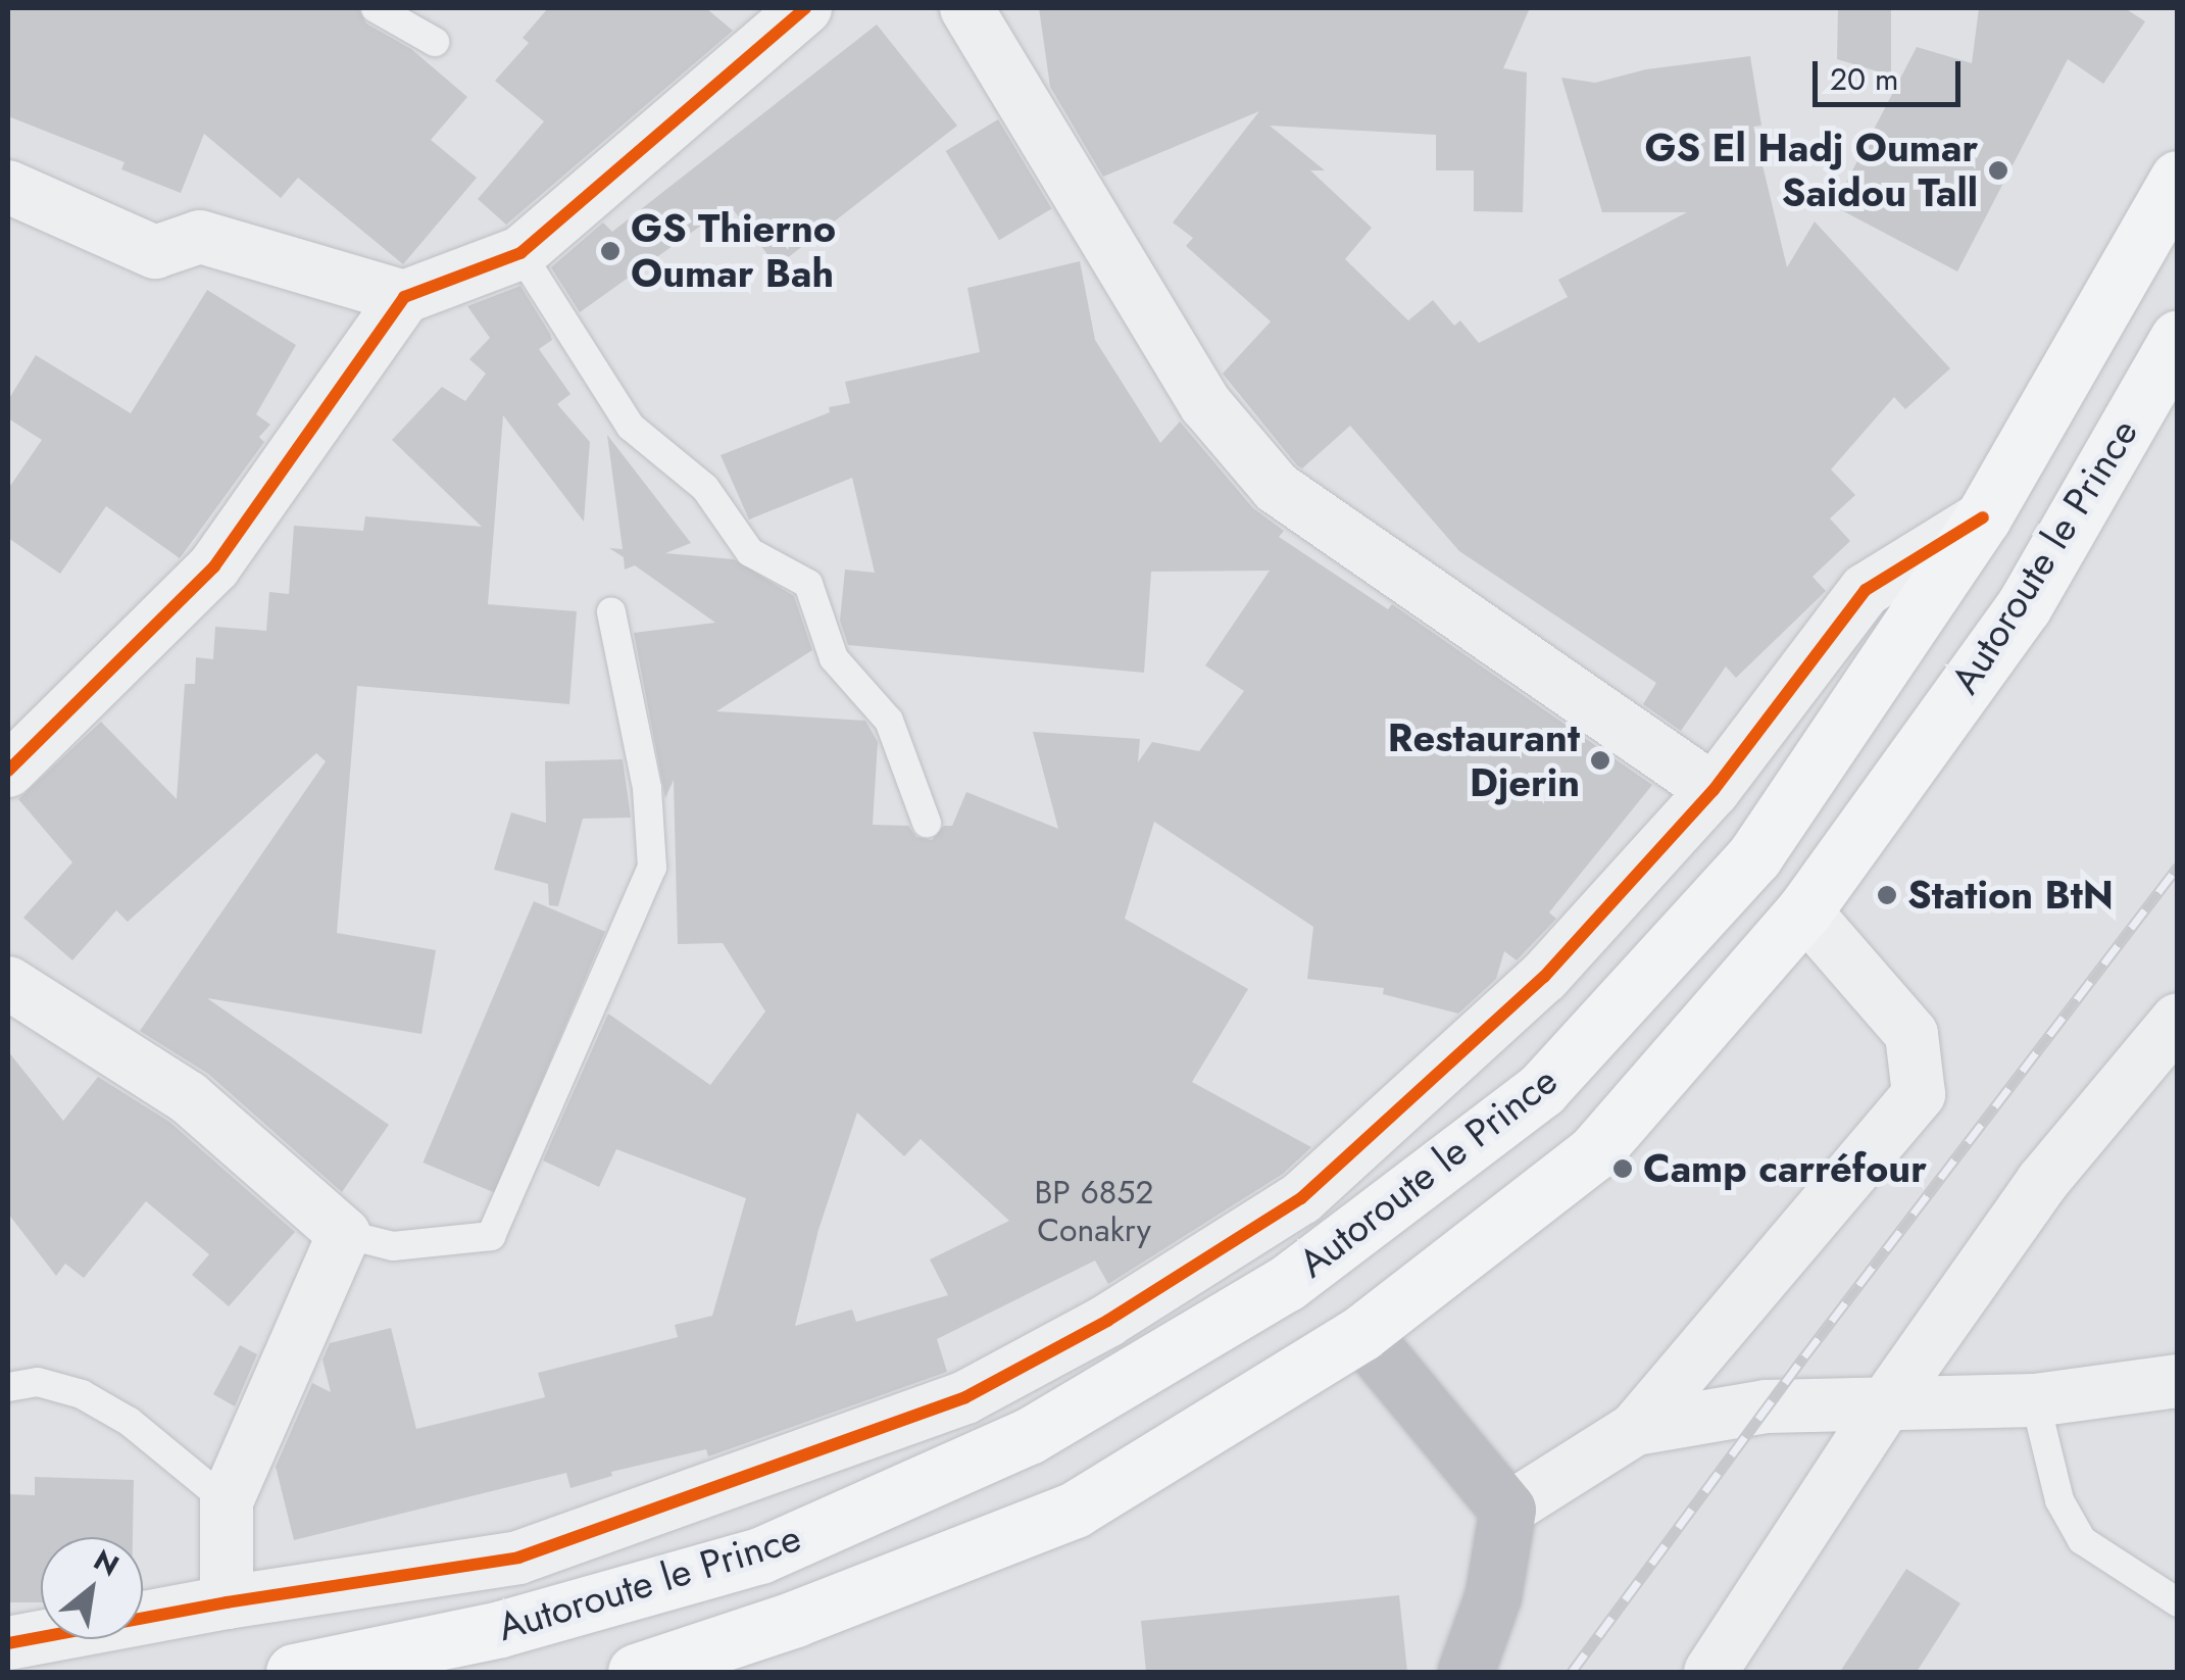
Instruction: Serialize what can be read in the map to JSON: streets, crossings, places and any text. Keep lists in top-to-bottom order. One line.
{"streets":{"main road":["Autoroute le Prince"]},"places":["GS El Hadj Oumar Saidou Tall","GS Thierno Oumar Bah","Restaurant Djerin","Station BtN","Camp carréfour"],"house_numbers":["BP 6852 Conakry"],"scale_bar":"20 m","north":"top right"}
